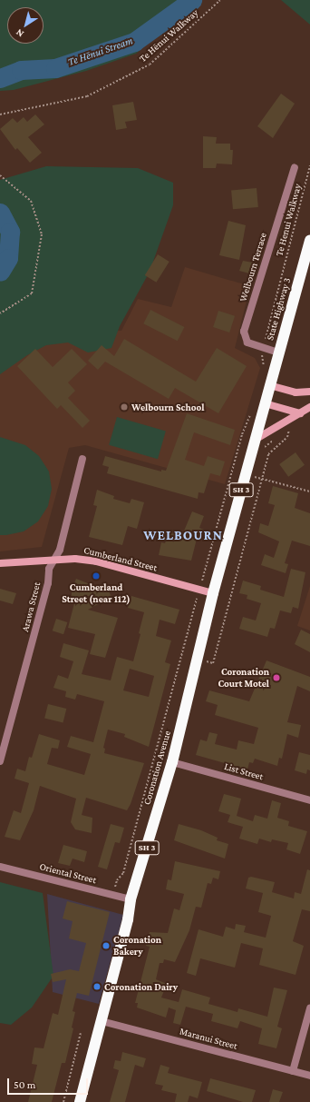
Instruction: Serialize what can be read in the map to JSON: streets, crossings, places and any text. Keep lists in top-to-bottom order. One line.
{"streets":{"highway":["State Highway 3","SH 3","Coronation Avenue"],"main road":["Cumberland Street"],"street":["Welbourn Terrace","Arawa Street","List Street","Oriental Street","Maranui Street"],"path":["Te Hēnui Walkway","Te Henui Walkway"]},"crossings":[["Welbourn Terrace","State Highway 3"],["State Highway 3","Coronation Avenue"],["Cumberland Street","Arawa Street"],["Cumberland Street","Coronation Avenue"],["Coronation Avenue","List Street"],["Coronation Avenue","Oriental Street"],["Coronation Avenue","Maranui Street"]],"districts":["WELBOURN"],"water":["Te Hēnui Stream"],"places":["Welbourn School","Cumberland Street (near 112)","Coronation Court Motel","Coronation Bakery","Coronation Dairy"],"scale_bar":"50 m","north":"bottom left"}
